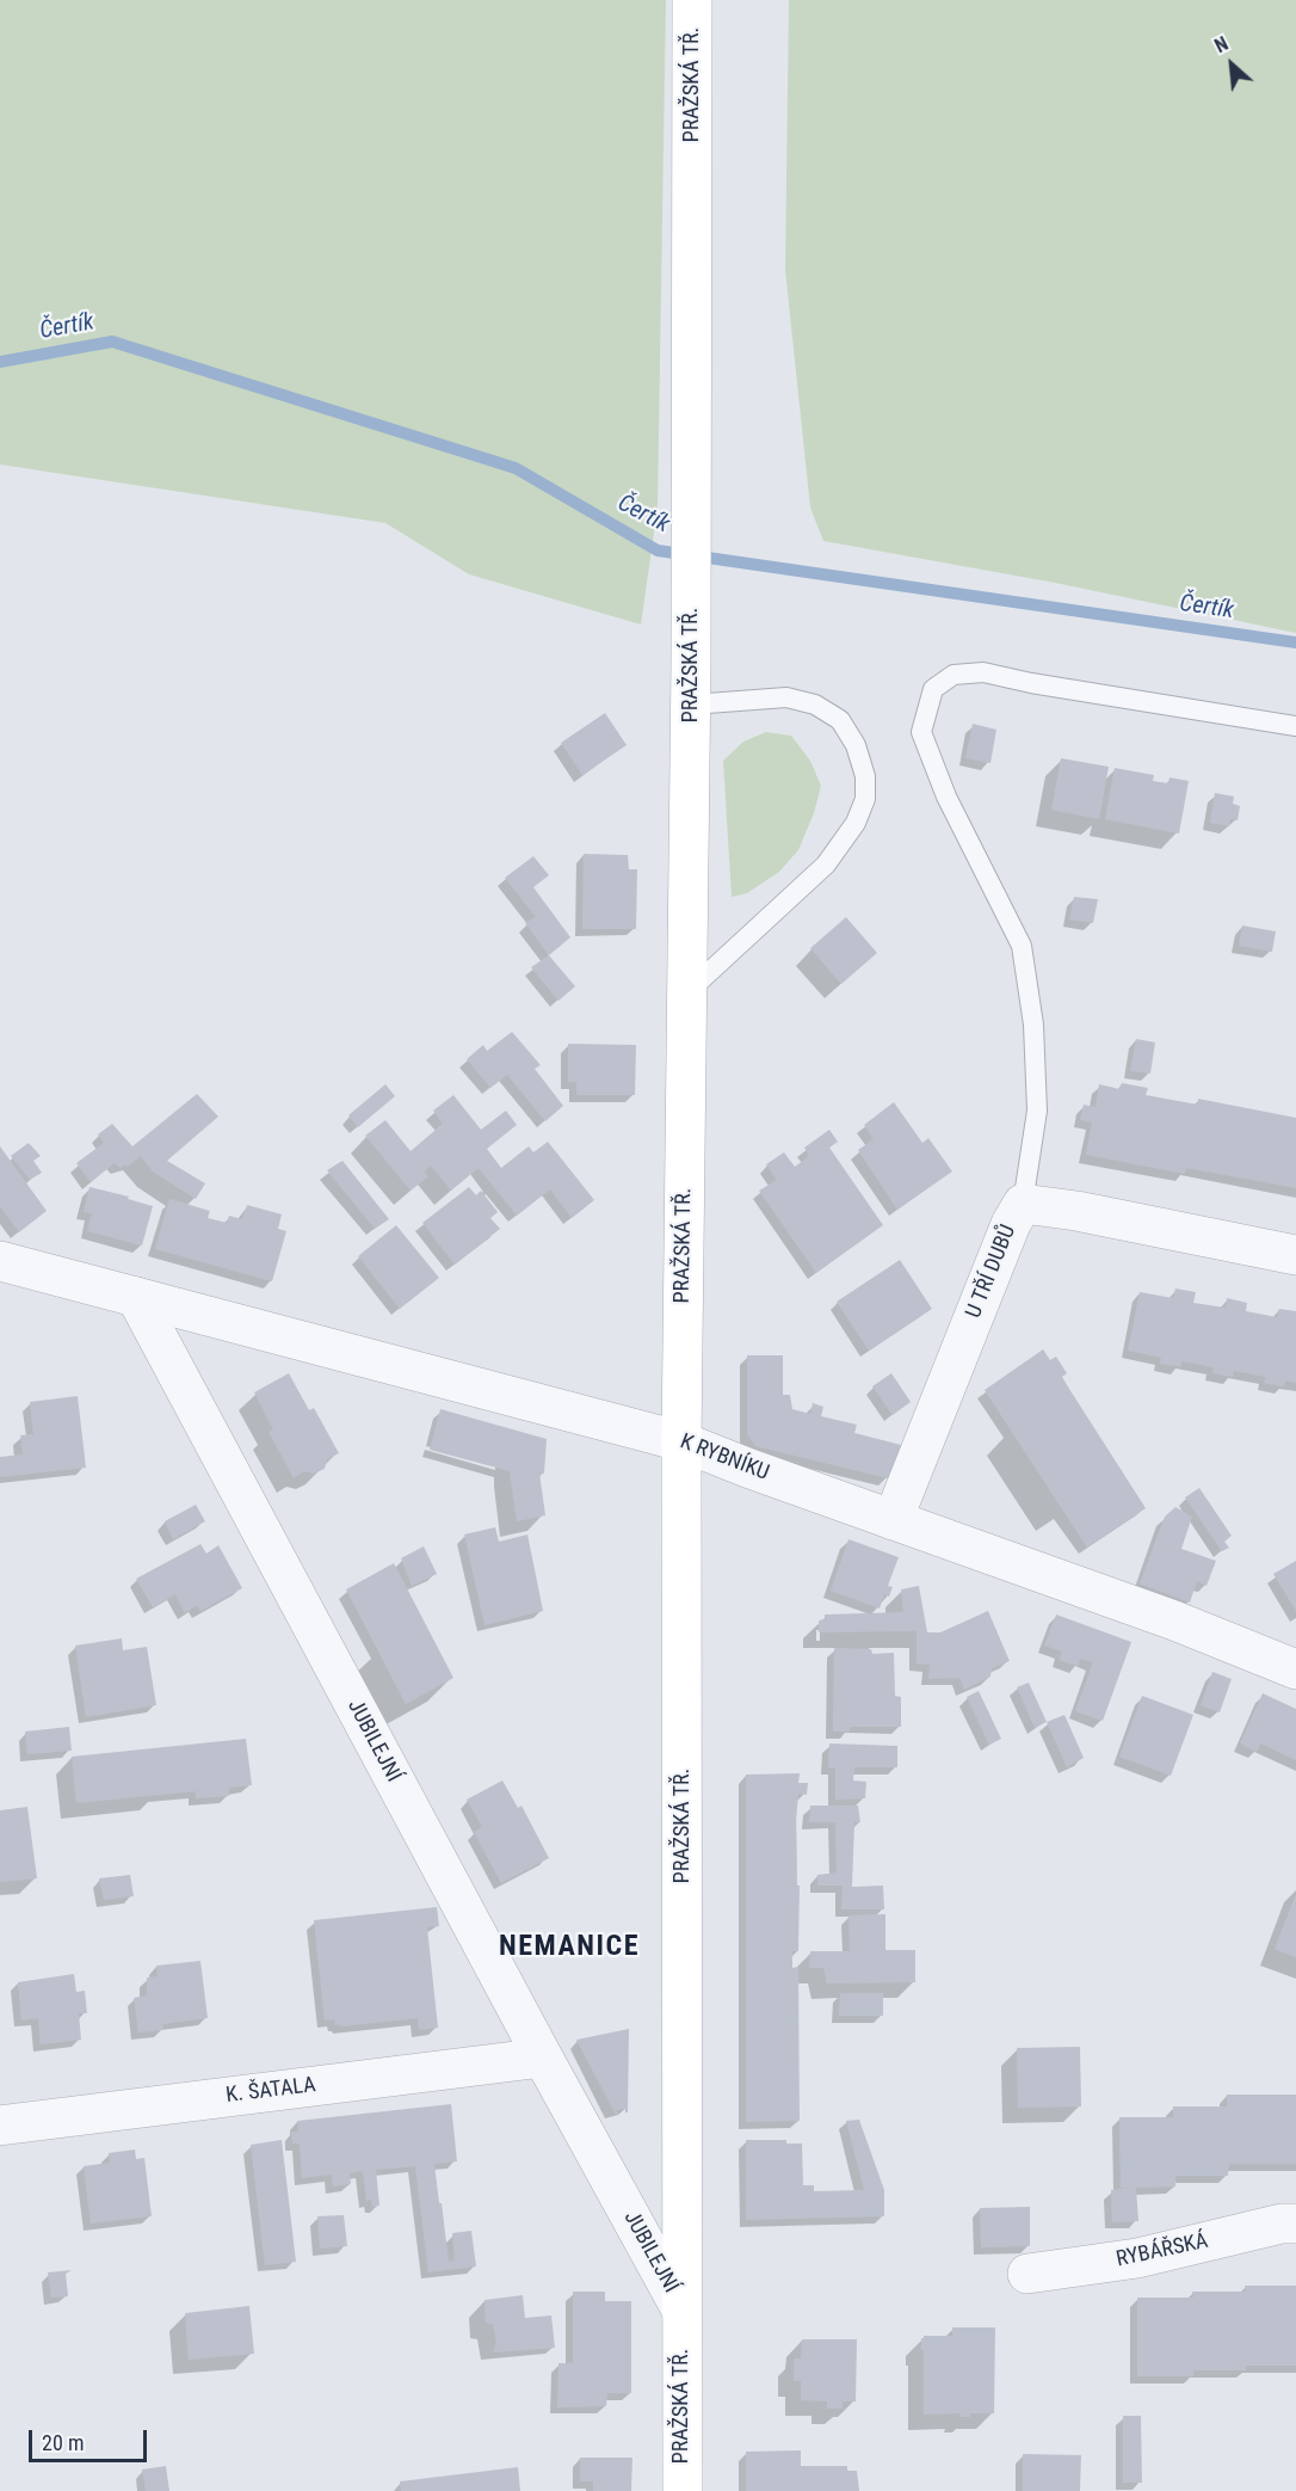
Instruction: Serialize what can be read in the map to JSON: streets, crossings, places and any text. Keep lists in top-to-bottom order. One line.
{"streets":{"main road":["PRAŽSKÁ TŘ."],"street":["U TŘÍ DUBŮ","K RYBNÍKU","JUBILEJNÍ","K. ŠATALA","RYBÁŘSKÁ"]},"crossings":[["PRAŽSKÁ TŘ.","K RYBNÍKU"],["PRAŽSKÁ TŘ.","JUBILEJNÍ"],["U TŘÍ DUBŮ","K RYBNÍKU"],["K RYBNÍKU","JUBILEJNÍ"],["JUBILEJNÍ","K. ŠATALA"]],"districts":["NEMANICE"],"water":["Čertík"],"scale_bar":"20 m","north":"top left"}
